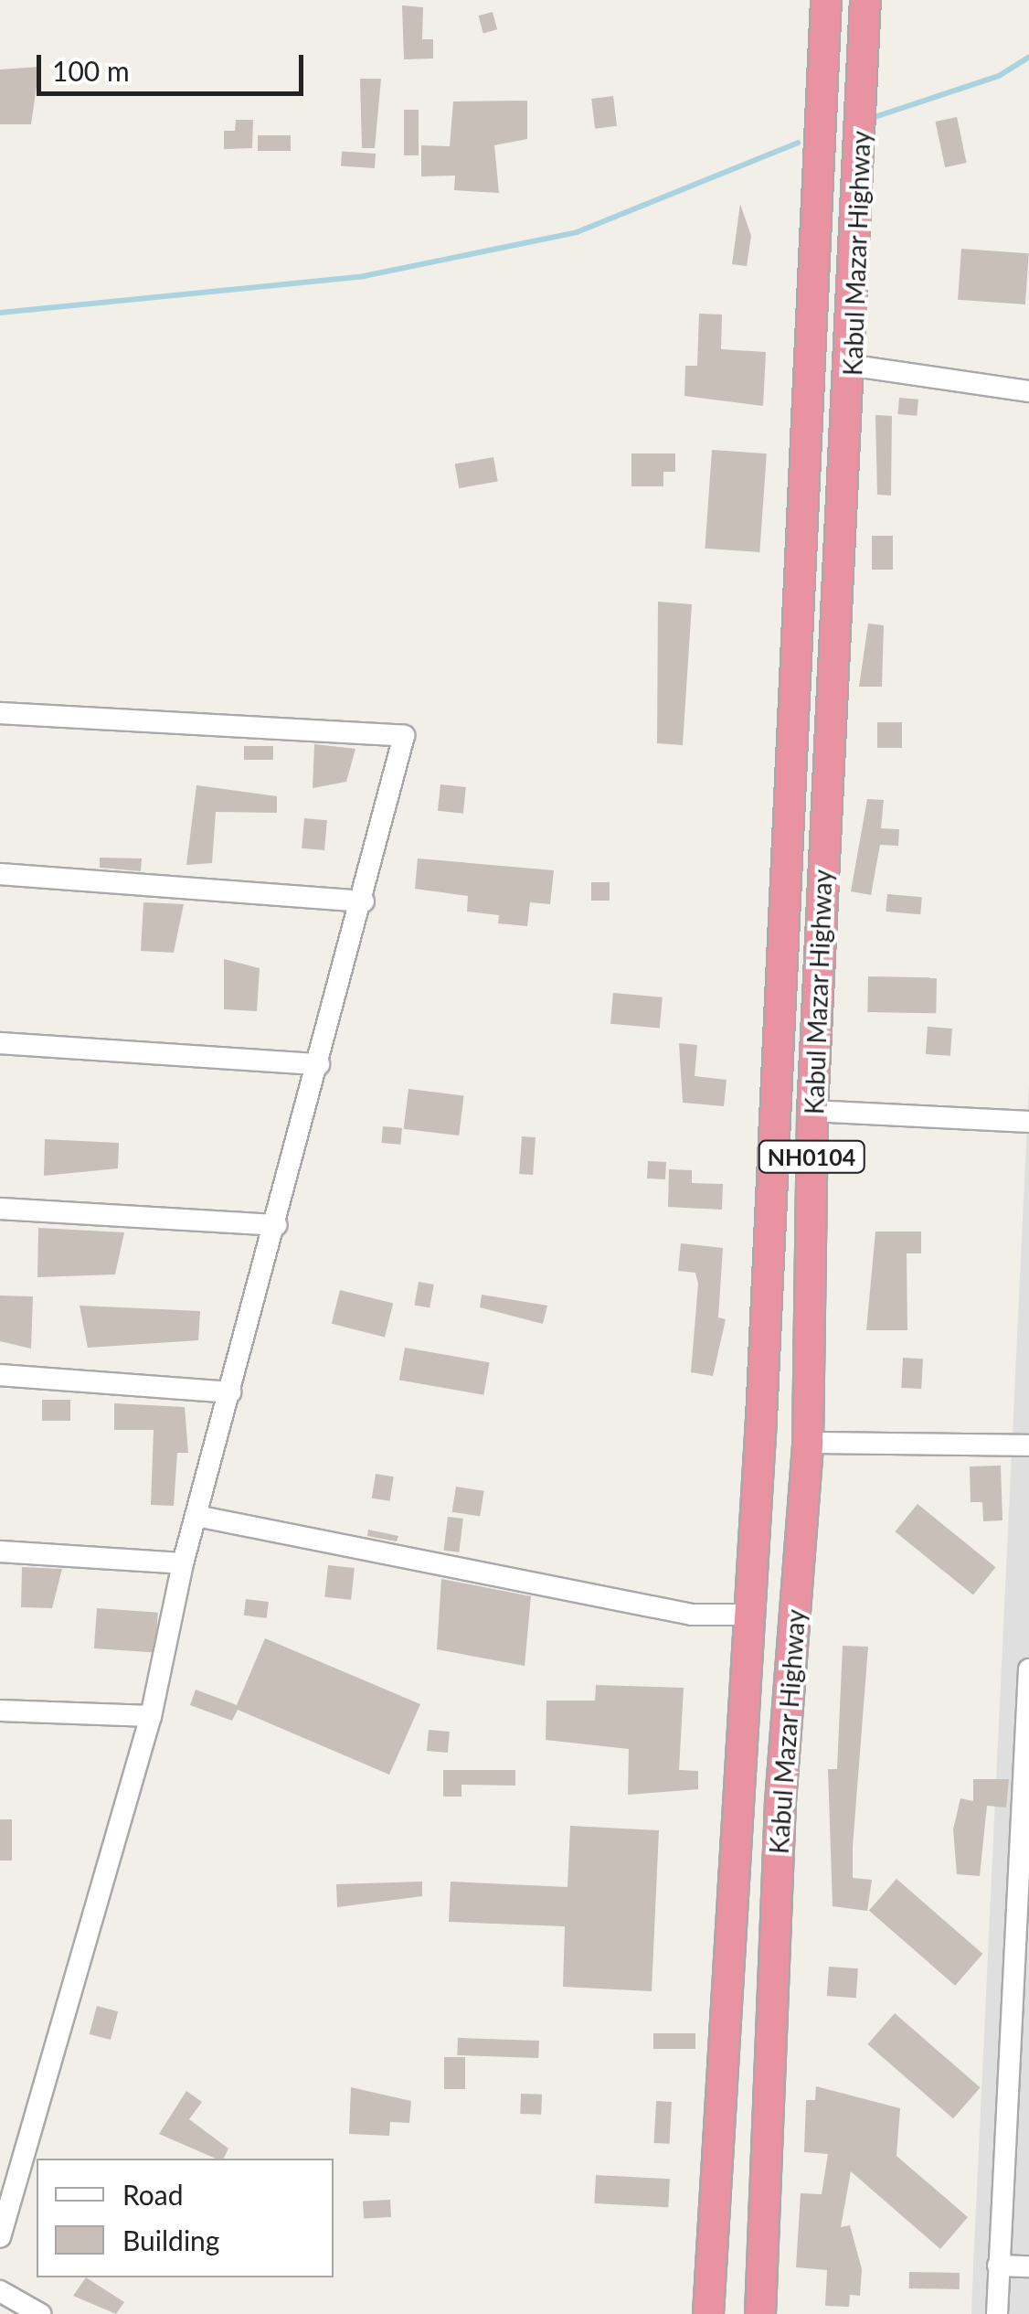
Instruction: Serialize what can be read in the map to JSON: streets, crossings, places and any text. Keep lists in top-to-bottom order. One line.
{"streets":{"highway":["Kabul Mazar Highway","NH0104"]},"legend":["Road","Building"],"scale_bar":"100 m"}
